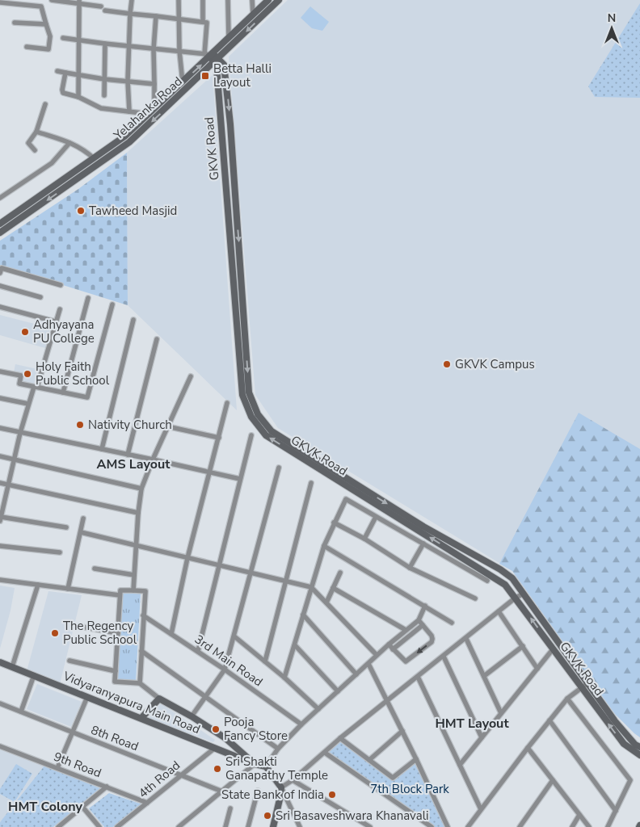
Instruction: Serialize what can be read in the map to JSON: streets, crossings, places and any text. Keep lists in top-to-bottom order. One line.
{"streets":{"main road":["Yelahanka Road","GKVK Road","Vidyaranyapura Main Road"],"street":["3rd Main Road","8th Road","9th Road","4th Road"]},"crossings":[["Yelahanka Road","GKVK Road"],["Vidyaranyapura Main Road","4th Road"],["8th Road","4th Road"],["9th Road","4th Road"]],"districts":["AMS Layout","HMT Layout","HMT Colony"],"parks":["7th Block Park"],"places":{"transit":["Betta Halli Layout"],"other":["Tawheed Masjid","Adhyayana PU College","GKVK Campus","Holy Faith Public School","Nativity Church","The Regency Public School","Pooja Fancy Store","Sri Shakti Ganapathy Temple","State Bank of India","Sri Basaveshwara Khanavali"]},"north":"top"}
